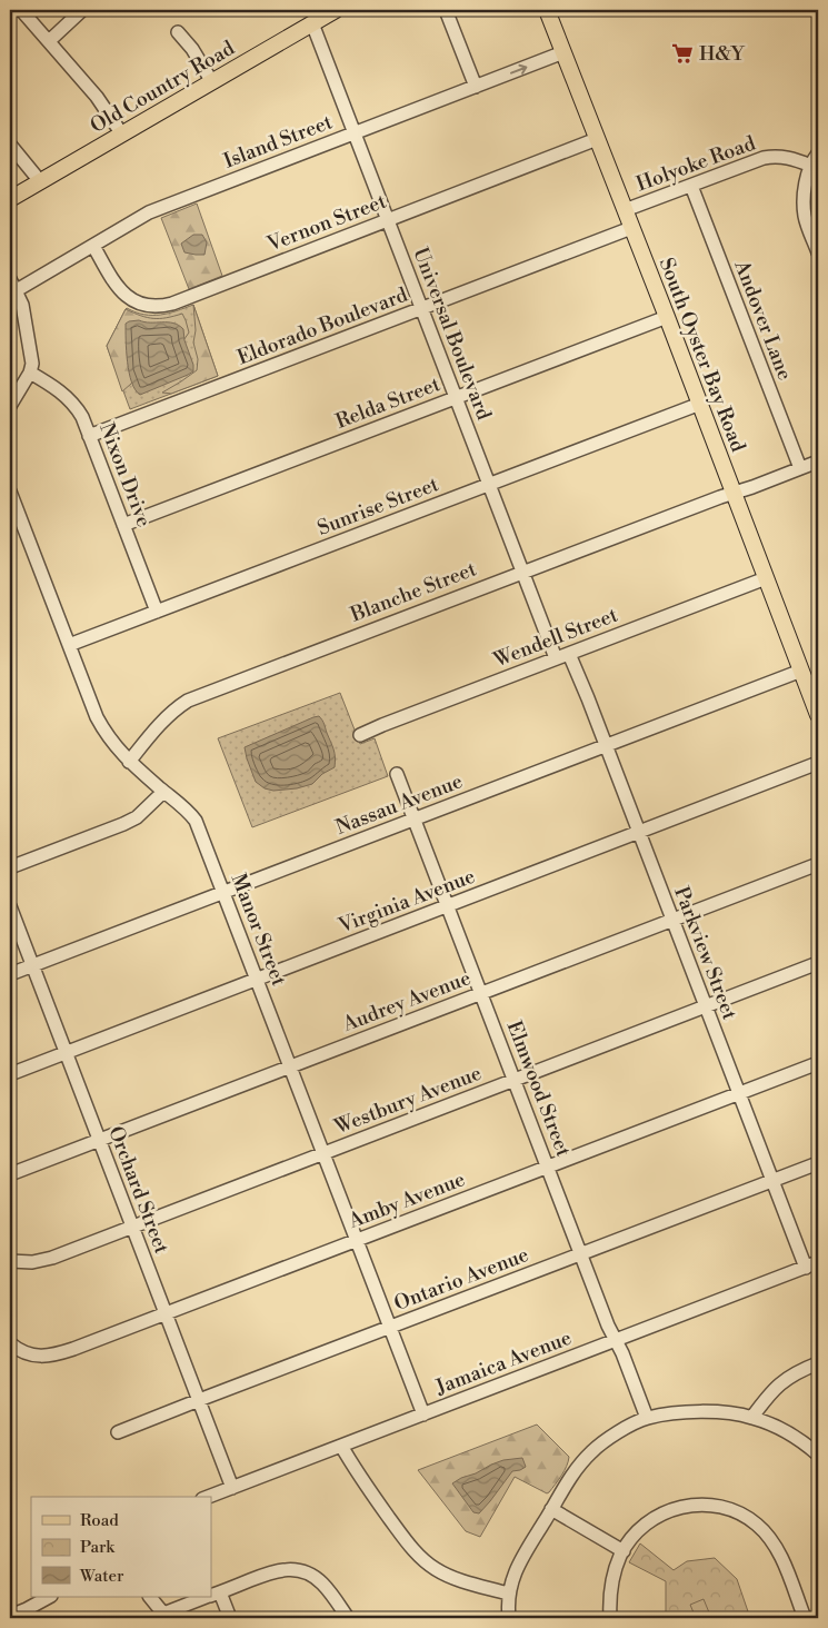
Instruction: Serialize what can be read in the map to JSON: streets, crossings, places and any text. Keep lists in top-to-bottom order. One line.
{"streets":{"main road":["Old Country Road","South Oyster Bay Road"],"street":["Island Street","Holyoke Road","Vernon Street","Andover Lane","Eldorado Boulevard","Universal Boulevard","Relda Street","Nixon Drive","Sunrise Street","Blanche Street","Wendell Street","Nassau Avenue","Virginia Avenue","Manor Street","Parkview Street","Audrey Avenue","Elmwood Street","Westbury Avenue","Orchard Street","Amby Avenue","Ontario Avenue","Jamaica Avenue"]},"crossings":[["Old Country Road","Universal Boulevard"],["Island Street","Vernon Street"],["Island Street","Universal Boulevard"],["Island Street","South Oyster Bay Road"],["Holyoke Road","Andover Lane"],["Holyoke Road","South Oyster Bay Road"],["Vernon Street","Universal Boulevard"],["Vernon Street","South Oyster Bay Road"],["Andover Lane","Blanche Street"],["Eldorado Boulevard","Universal Boulevard"],["Eldorado Boulevard","South Oyster Bay Road"],["Eldorado Boulevard","Nixon Drive"],["Universal Boulevard","Relda Street"],["Universal Boulevard","Sunrise Street"],["Universal Boulevard","Blanche Street"],["Universal Boulevard","Wendell Street"],["South Oyster Bay Road","Relda Street"],["South Oyster Bay Road","Sunrise Street"],["South Oyster Bay Road","Blanche Street"],["South Oyster Bay Road","Wendell Street"],["South Oyster Bay Road","Nassau Avenue"],["Relda Street","Nixon Drive"],["Nixon Drive","Sunrise Street"],["Sunrise Street","Manor Street"],["Blanche Street","Manor Street"],["Wendell Street","Parkview Street"],["Nassau Avenue","Manor Street"],["Nassau Avenue","Parkview Street"],["Nassau Avenue","Elmwood Street"],["Nassau Avenue","Orchard Street"],["Virginia Avenue","Manor Street"],["Virginia Avenue","Parkview Street"],["Virginia Avenue","Elmwood Street"],["Virginia Avenue","Orchard Street"],["Manor Street","Audrey Avenue"],["Manor Street","Westbury Avenue"],["Manor Street","Amby Avenue"],["Manor Street","Ontario Avenue"],["Manor Street","Jamaica Avenue"],["Parkview Street","Audrey Avenue"],["Parkview Street","Westbury Avenue"],["Parkview Street","Amby Avenue"],["Parkview Street","Ontario Avenue"],["Parkview Street","Jamaica Avenue"],["Audrey Avenue","Elmwood Street"],["Audrey Avenue","Orchard Street"],["Elmwood Street","Westbury Avenue"],["Elmwood Street","Amby Avenue"],["Elmwood Street","Ontario Avenue"],["Elmwood Street","Jamaica Avenue"],["Westbury Avenue","Orchard Street"],["Orchard Street","Amby Avenue"],["Orchard Street","Ontario Avenue"],["Orchard Street","Jamaica Avenue"]],"places":{"supermarket":["H&Y"]},"legend":["Road","Park","Water"]}
